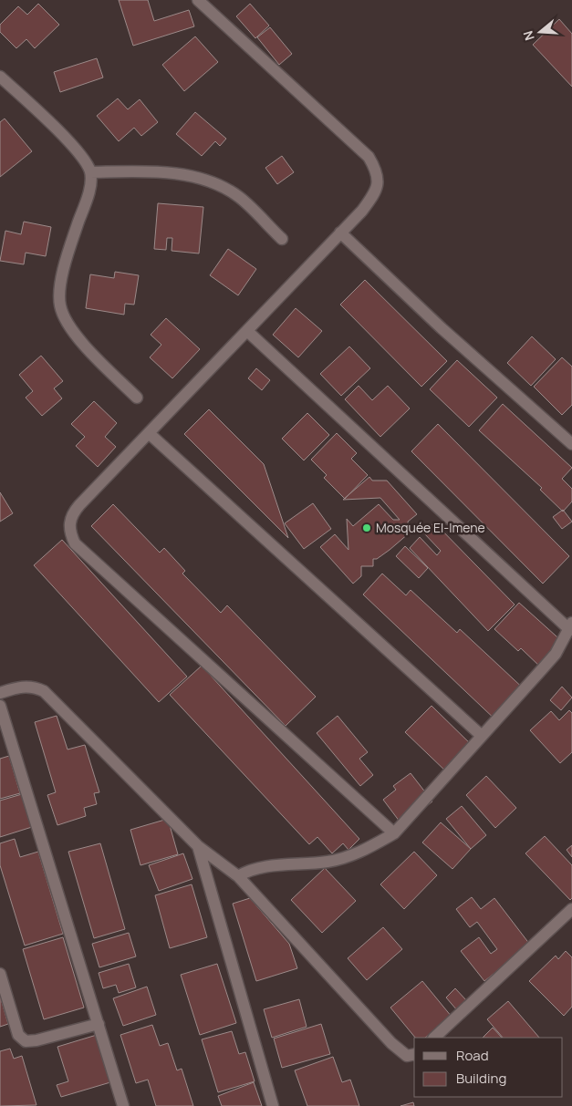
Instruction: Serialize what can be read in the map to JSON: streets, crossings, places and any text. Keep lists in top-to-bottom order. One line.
{"places":["Mosquée El-Imene"],"legend":["Road","Building"],"north":"left"}
